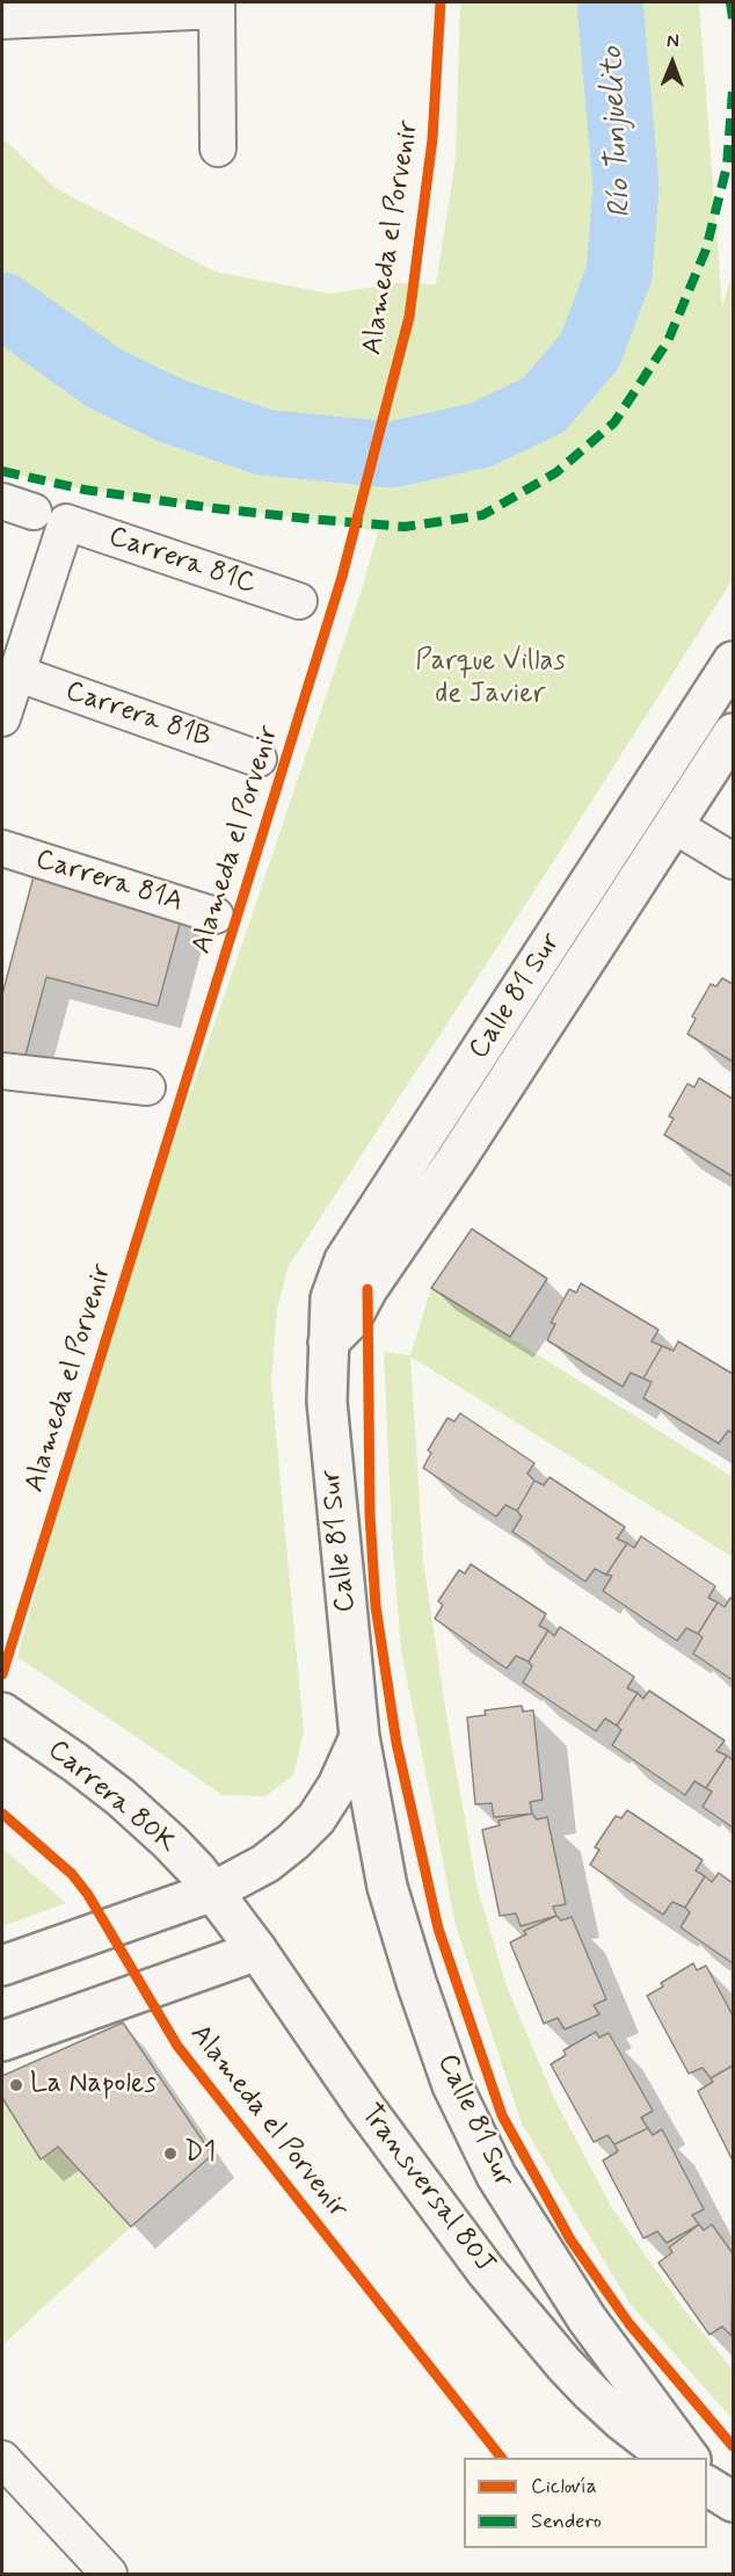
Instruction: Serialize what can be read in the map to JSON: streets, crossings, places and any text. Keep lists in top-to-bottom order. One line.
{"streets":{"street":["Carrera 81C","Carrera 81B","Carrera 81A","Calle 81 Sur","Carrera 80K","Transversal 80J"],"cycle path":["Alameda el Porvenir"]},"crossings":[["Carrera 81C","Carrera 81B"],["Calle 81 Sur","Carrera 80K"],["Calle 81 Sur","Transversal 80J"],["Carrera 80K","Transversal 80J"]],"water":["Río Tunjuelito"],"parks":["Parque Villas de Javier"],"places":["La Napoles","D1"],"legend":["Ciclovía","Sendero"],"north":"top"}
